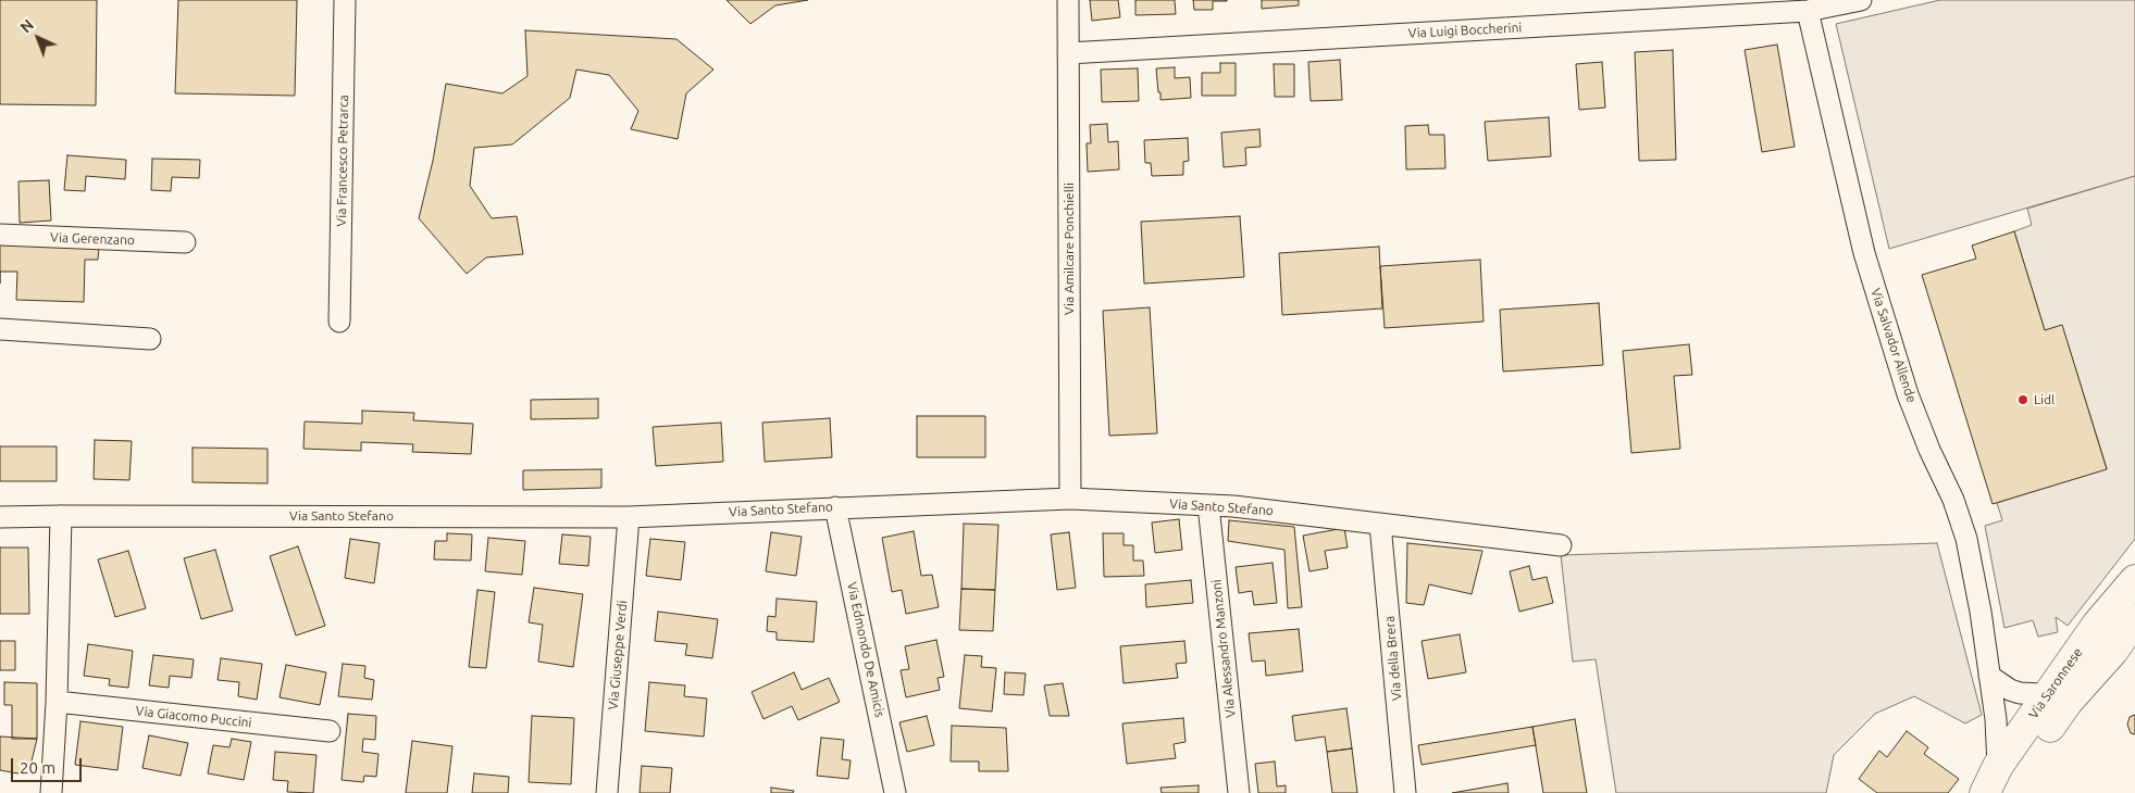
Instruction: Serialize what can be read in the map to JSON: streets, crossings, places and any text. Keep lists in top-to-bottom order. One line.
{"streets":{"main road":["Via Saronnese"],"street":["Via Luigi Boccherini","Via Francesco Petrarca","Via Gerenzano","Via Amilcare Ponchielli","Via Salvador Allende","Via Santo Stefano","Via Alessandro Manzoni","Via Edmondo De Amicis","Via Giuseppe Verdi","Via della Brera","Via Giacomo Puccini"]},"crossings":[["Via Luigi Boccherini","Via Amilcare Ponchielli"],["Via Luigi Boccherini","Via Salvador Allende"],["Via Amilcare Ponchielli","Via Santo Stefano"],["Via Salvador Allende","Via Saronnese"],["Via Santo Stefano","Via Alessandro Manzoni"],["Via Santo Stefano","Via Edmondo De Amicis"],["Via Santo Stefano","Via Giuseppe Verdi"],["Via Santo Stefano","Via della Brera"]],"places":["Lidl"],"scale_bar":"20 m","north":"top left"}
